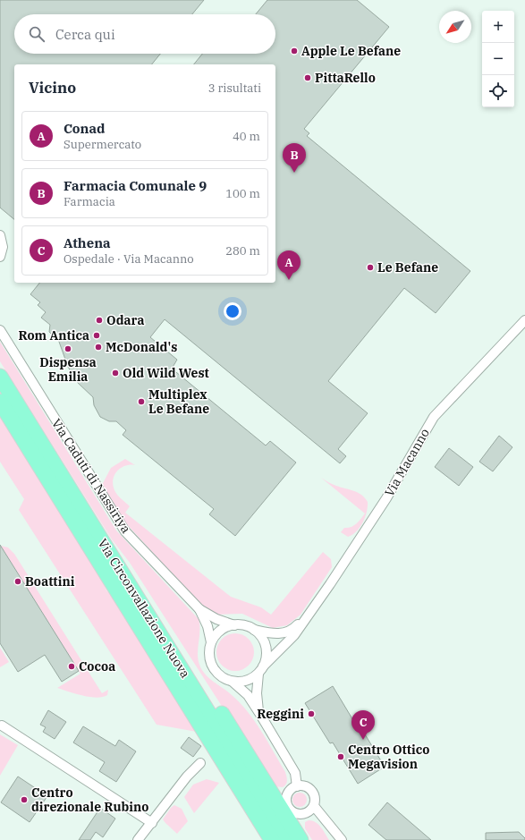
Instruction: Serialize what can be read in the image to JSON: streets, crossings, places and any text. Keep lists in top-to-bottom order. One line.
{"streets":{"main road":["Via Circonvallazione Nuova"],"street":["Via Macanno","Via Caduti di Nassiriya"]},"crossings":[["Via Macanno","Via Caduti di Nassiriya"]],"places":["Apple Le Befane","PittaRello","Le Befane","Odara","Rom Antica","McDonald's","Dispensa Emilia","Old Wild West","Multiplex Le Befane","Boattini","Cocoa","Reggini","Centro Ottico Megavision","Centro direzionale Rubino"],"north":"bottom left","page":{"map_buttons":["+","−"],"search":"Cerca qui","heading":["Vicino","3 risultati"],"list":[{"mark":"A","name":"Conad","note":"Supermercato","value":"40 m"},{"mark":"B","name":"Farmacia Comunale 9","note":"Farmacia","value":"100 m"},{"mark":"C","name":"Athena","note":"Ospedale · Via Macanno","value":"280 m"}],"pins":["B","A","C"]}}
